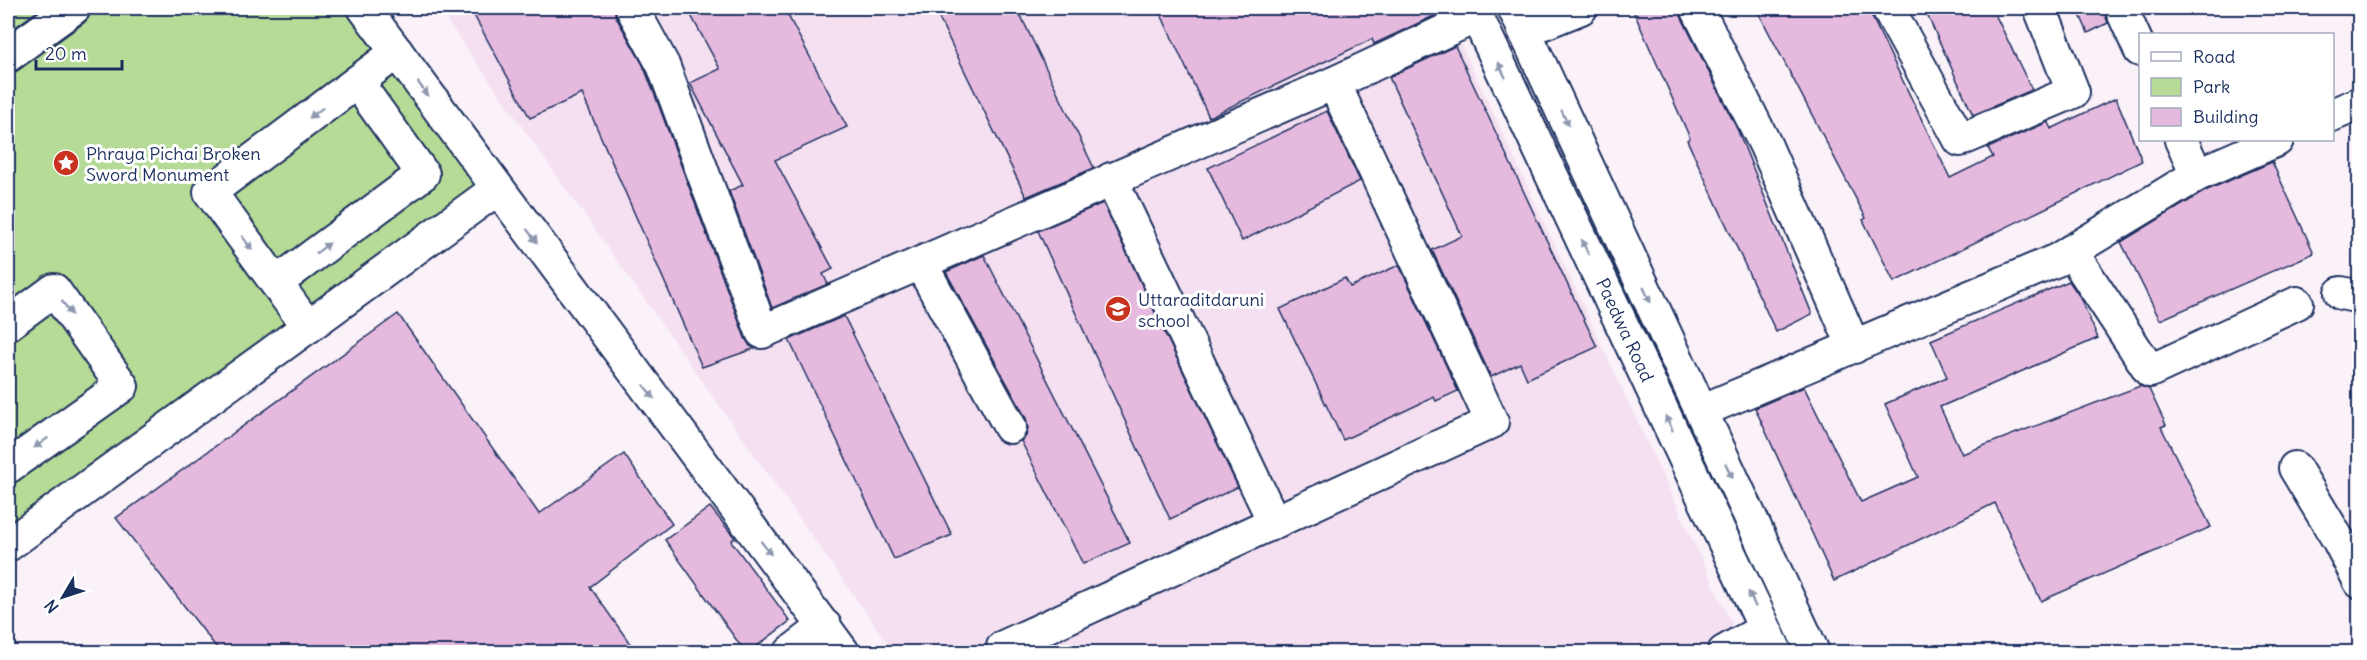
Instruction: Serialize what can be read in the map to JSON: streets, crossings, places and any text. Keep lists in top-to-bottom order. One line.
{"streets":{"street":["Paedwa Road"]},"places":{"place":["Phraya Pichai Broken Sword Monument"],"school or university":["Uttaraditdaruni school"]},"legend":["Road","Park","Building"],"scale_bar":"20 m","north":"bottom left"}
